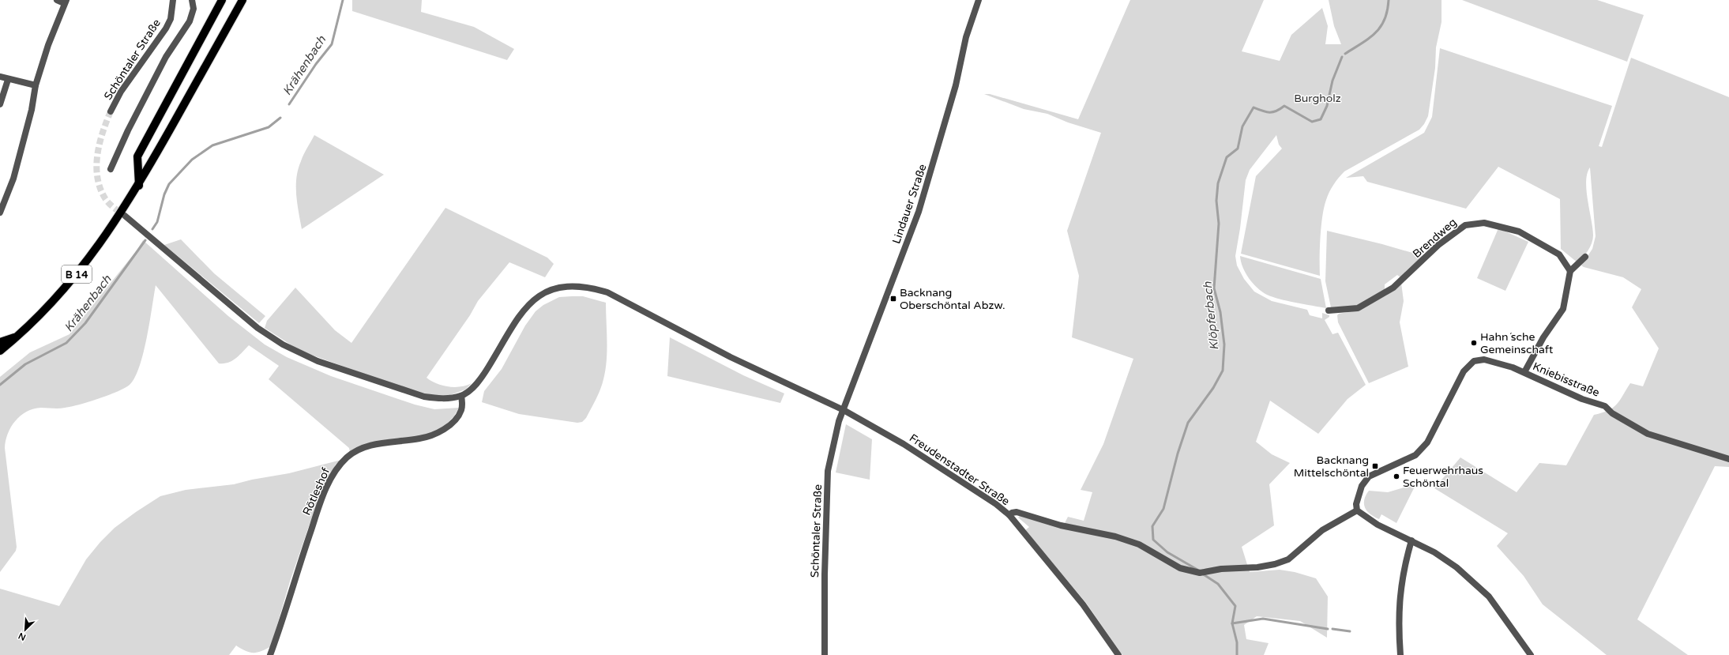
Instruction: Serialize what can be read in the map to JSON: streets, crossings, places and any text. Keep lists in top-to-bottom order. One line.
{"streets":{"main road":["B 14"],"street":["Schöntaler Straße","Lindauer Straße","Brendweg","Kniebisstraße","Freudenstadter Straße","Rötleshof"]},"crossings":[["Schöntaler Straße","Lindauer Straße"],["Schöntaler Straße","Freudenstadter Straße"],["Lindauer Straße","Freudenstadter Straße"],["Freudenstadter Straße","Rötleshof"]],"water":["Krähenbach","Klöpferbach"],"parks":["Burgholz"],"places":{"transit":["Backnang Oberschöntal Abzw.","Backnang Mittelschöntal"],"other":["Hahn´sche Gemeinschaft","Feuerwehrhaus Schöntal"]},"north":"bottom left"}
